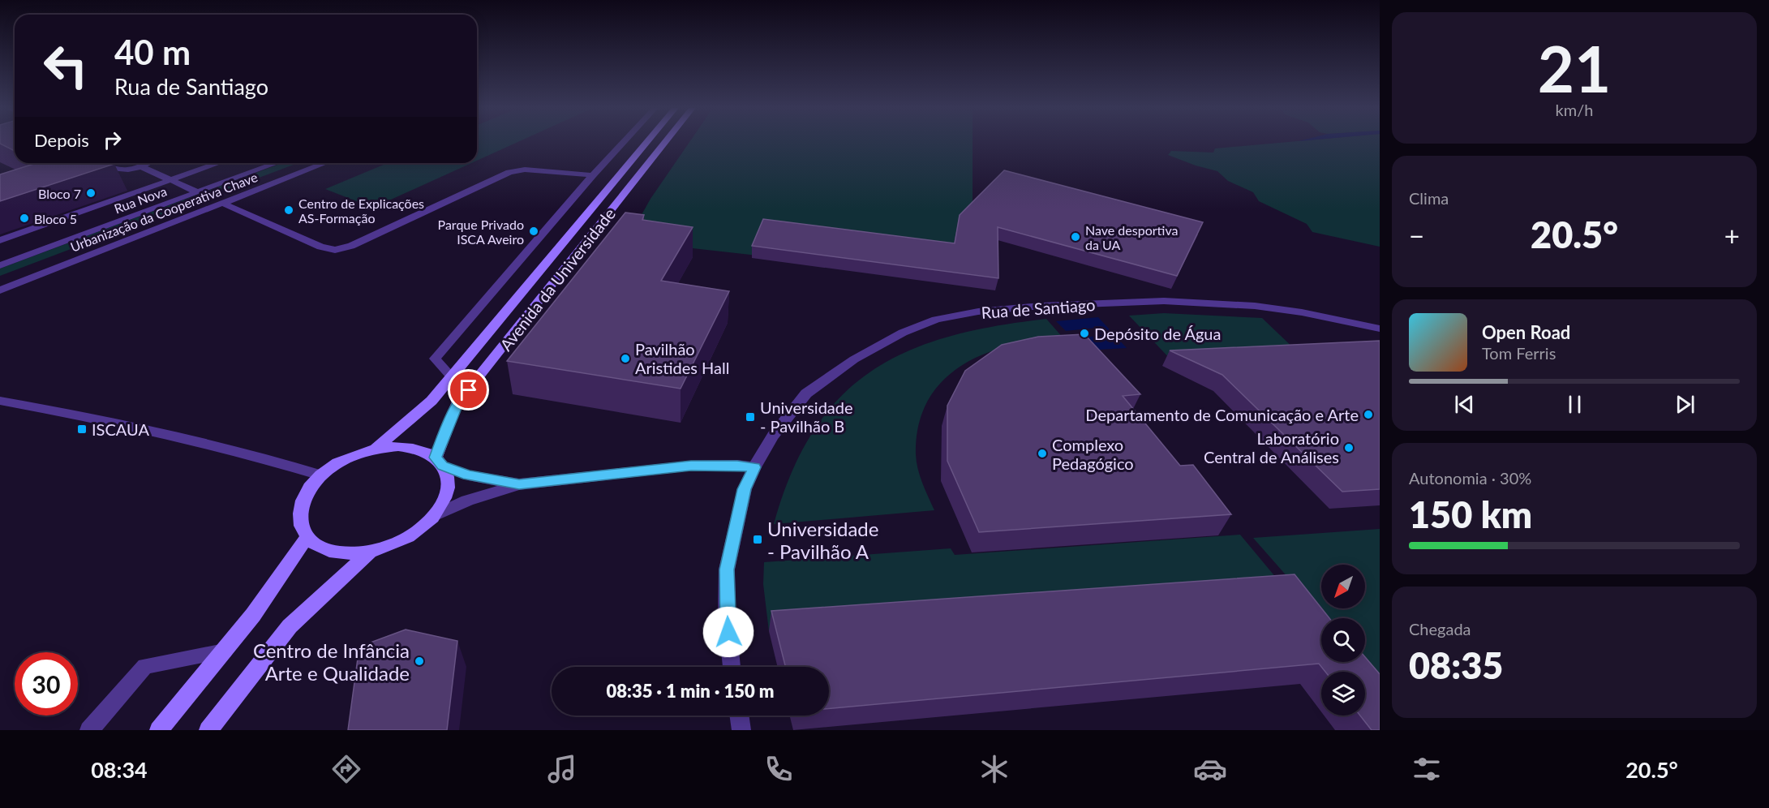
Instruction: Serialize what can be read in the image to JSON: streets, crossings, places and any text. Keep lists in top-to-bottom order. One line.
{"streets":{"main road":["Avenida da Universidade"],"street":["Rua Nova","Urbanização da Cooperativa Chave","Rua de Santiago"]},"places":{"other":["Bloco 7","Centro de Explicações AS-Formação","Bloco 5","Parque Privado ISCA Aveiro","Nave desportiva da UA","Depósito de Água","Pavilhão Aristides Hall","Departamento de Comunicação e Arte","Laboratório Central de Análises","Complexo Pedagógico","Centro de Infância Arte e Qualidade"],"transit":["Universidade - Pavilhão B","ISCAUA","Universidade - Pavilhão A"]},"north":"bottom left","page":{"tile":[["21","km/h"],"Clima",["Autonomia · 30%","150 km"],["Chegada","08:35"]],"turn":["40 m","Rua de Santiago"],"then":"Depois","heat":["−","20.5°","+"],"song":["Open Road","Tom Ferris"],"limit":"30","trip":"08:35 · 1 min · 150 m","tabs":["08:34","20.5°"]}}
